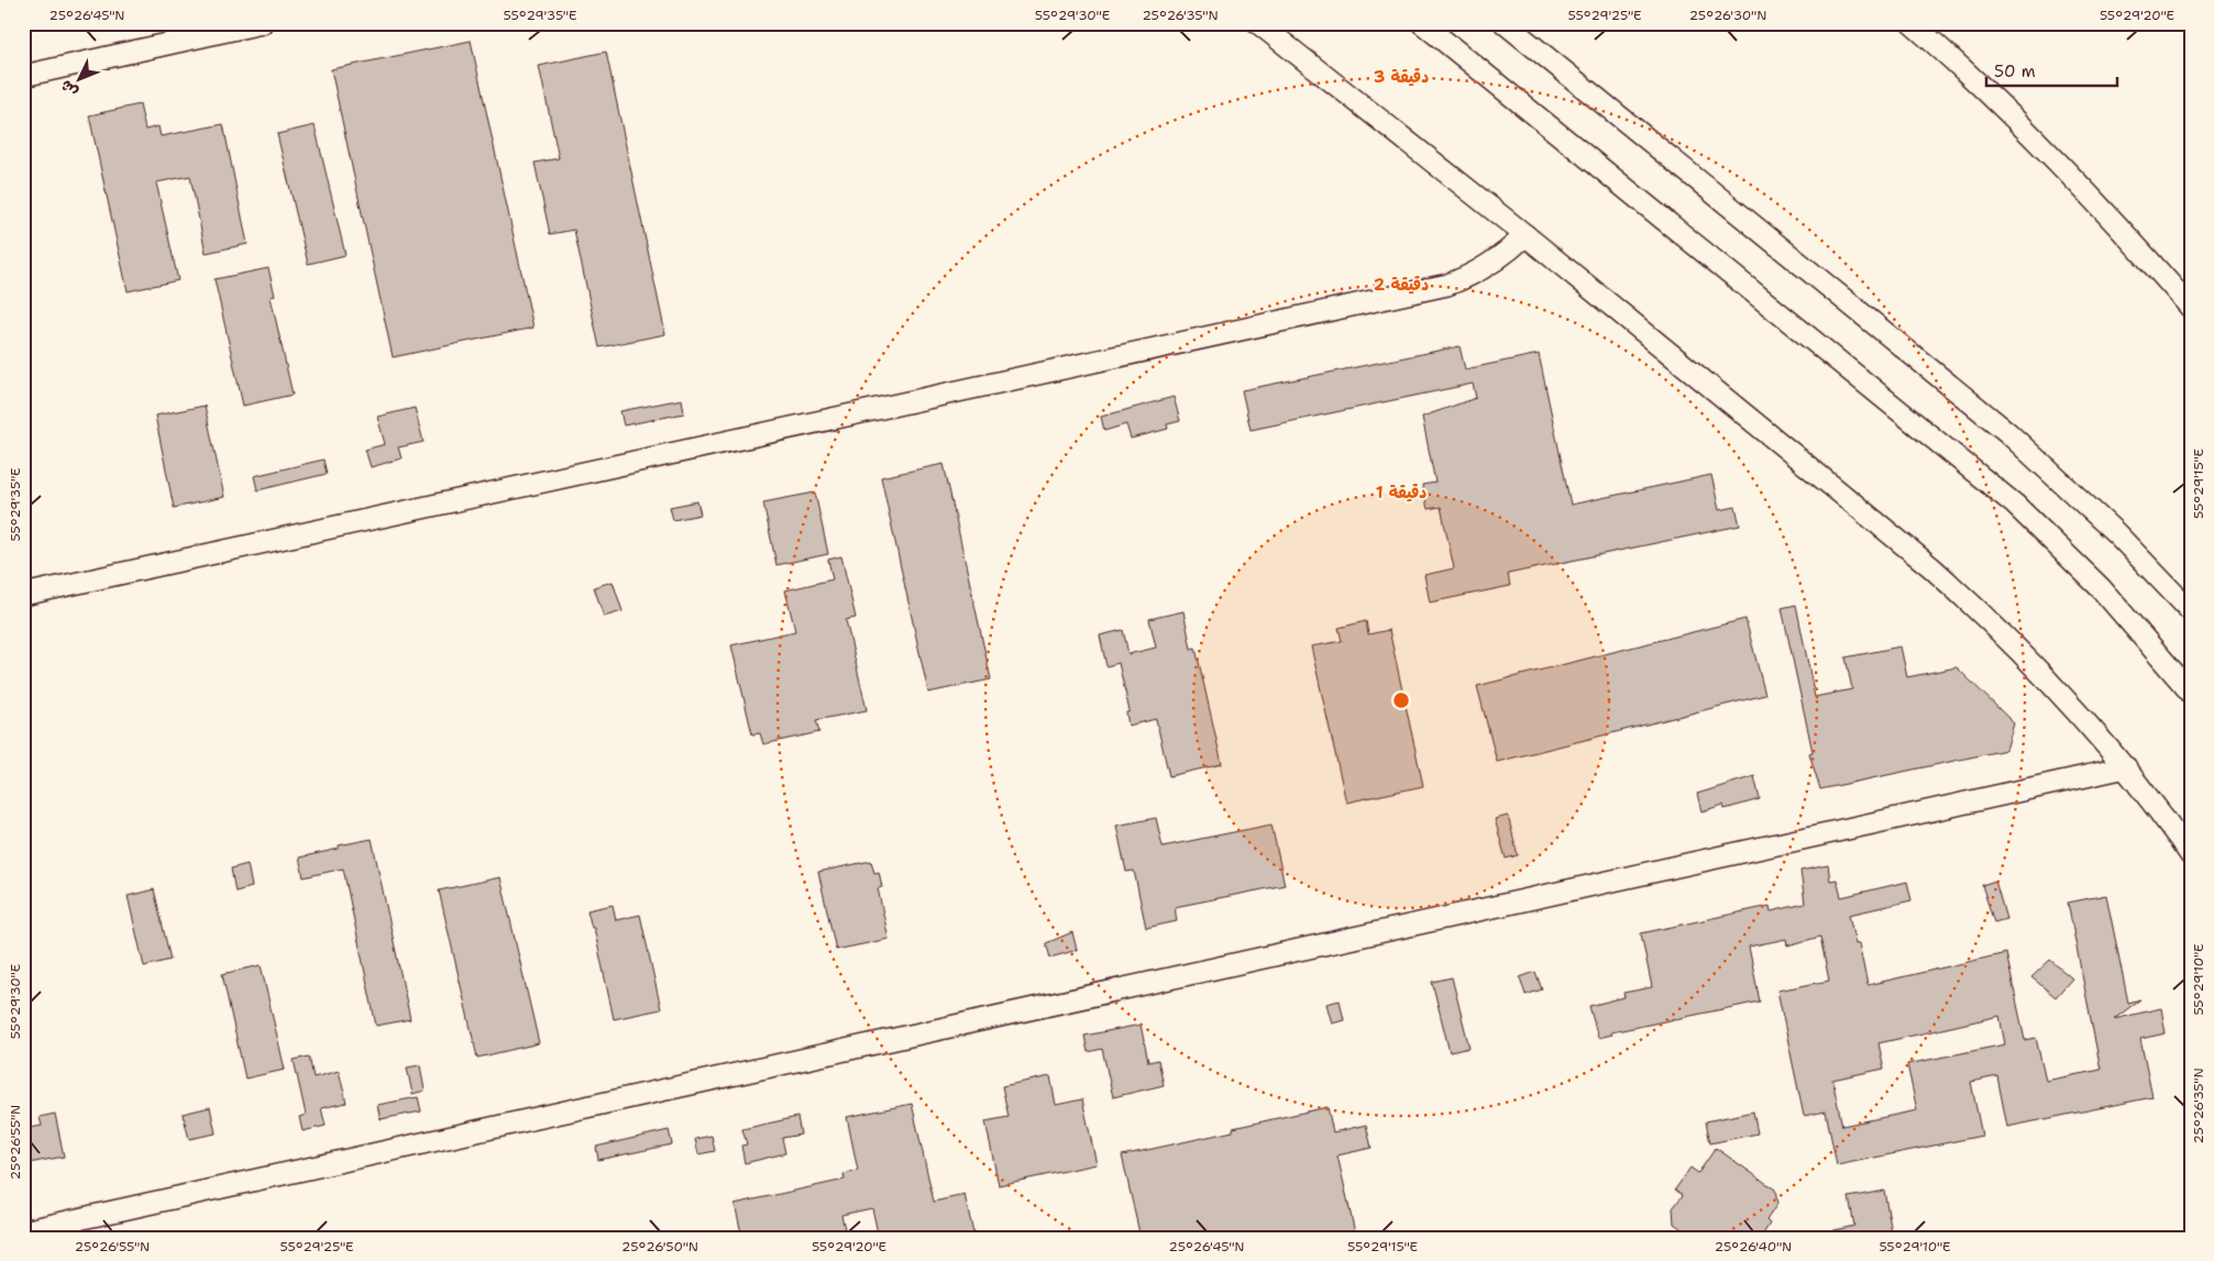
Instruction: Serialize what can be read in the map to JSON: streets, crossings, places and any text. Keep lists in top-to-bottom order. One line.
{"scale_bar":"50 m","north":"bottom left","coordinates":["25°26'45\"N","55°29'35\"E","55°29'30\"E","25°26'35\"N","55°29'25\"E","25°26'30\"N","55°29'20\"E","55°29'15\"E","55°29'10\"E","25°26'55\"N","25°26'50\"N","25°26'40\"N"],"rings":["3 دقيقة","2 دقيقة","1 دقيقة"]}
